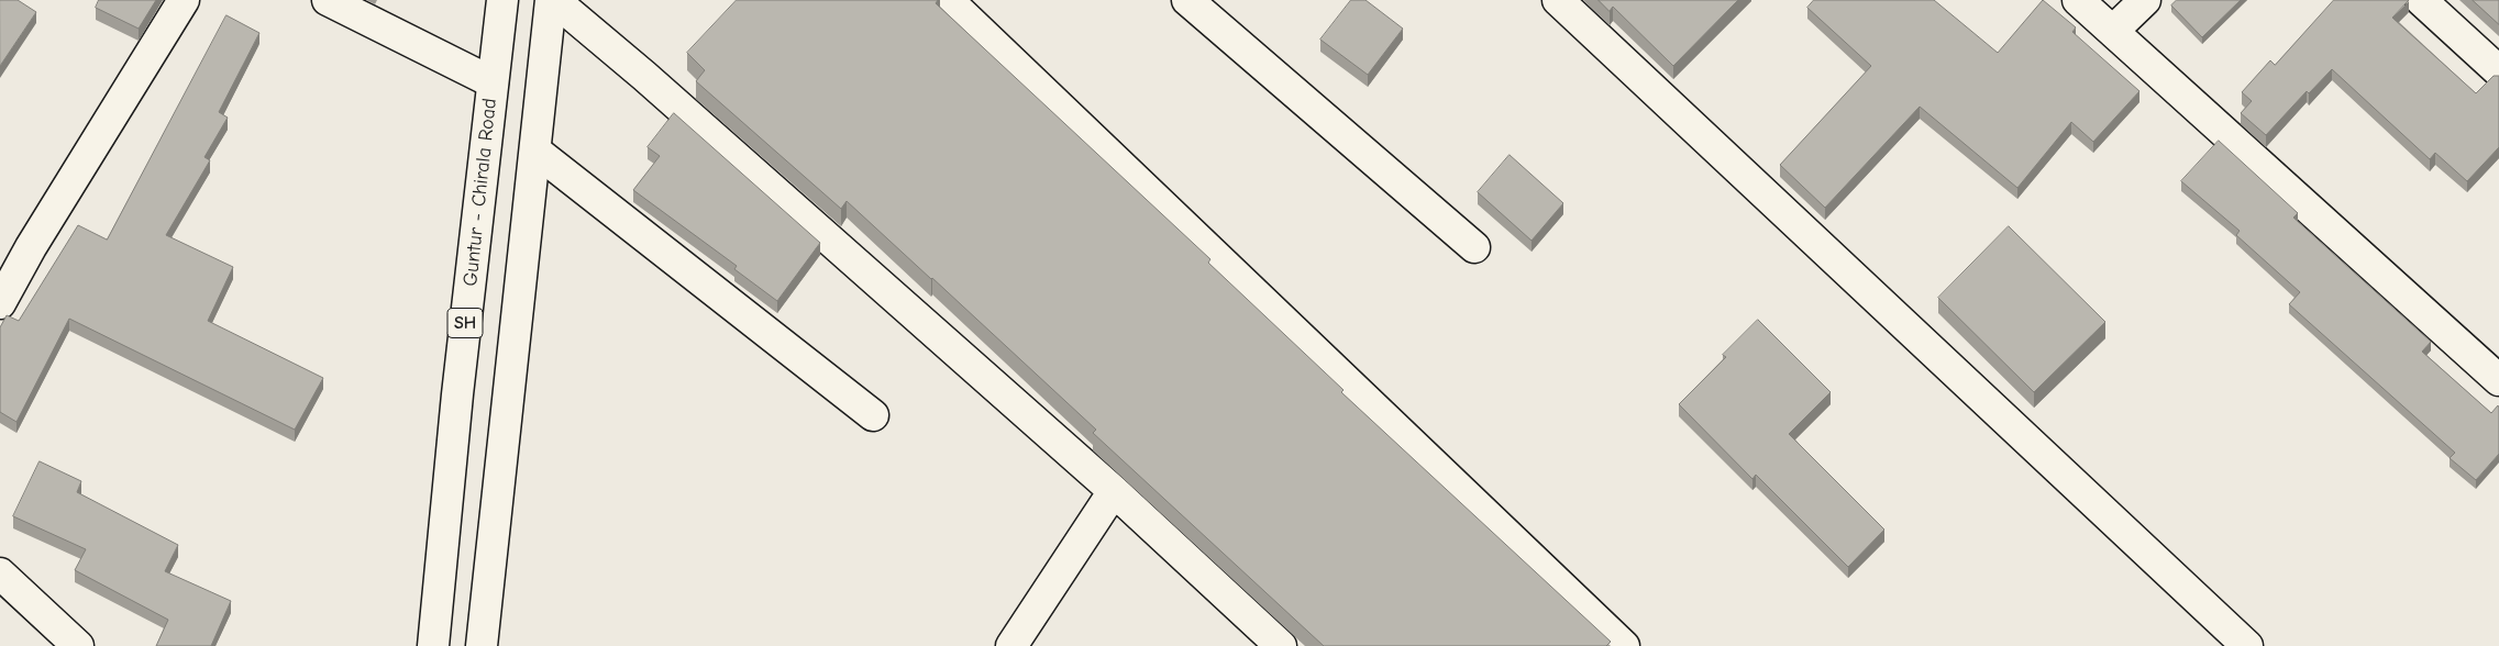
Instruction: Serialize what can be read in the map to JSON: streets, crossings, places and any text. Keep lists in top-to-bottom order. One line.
{"streets":{"street":["Guntur - Chirala Road","SH"]}}
